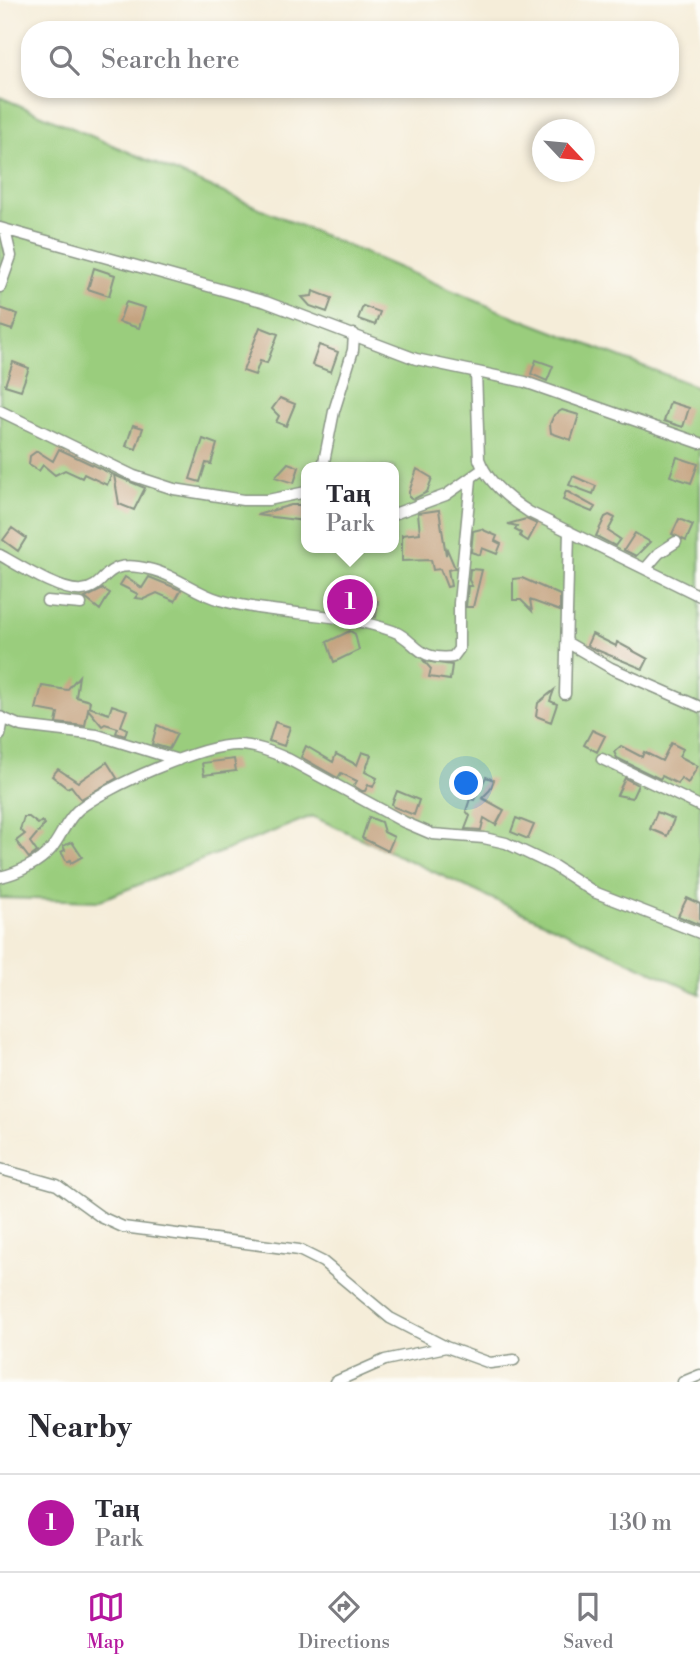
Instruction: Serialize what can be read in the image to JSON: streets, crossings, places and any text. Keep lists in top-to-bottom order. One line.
{"north":"bottom right","page":{"search":"Search here","popup":["Таң","Park"],"pins":"1","heading":"Nearby","list":[{"mark":"1","name":"Таң","note":"Park","value":"130 m"}],"nav":["Map","Directions","Saved"]}}
